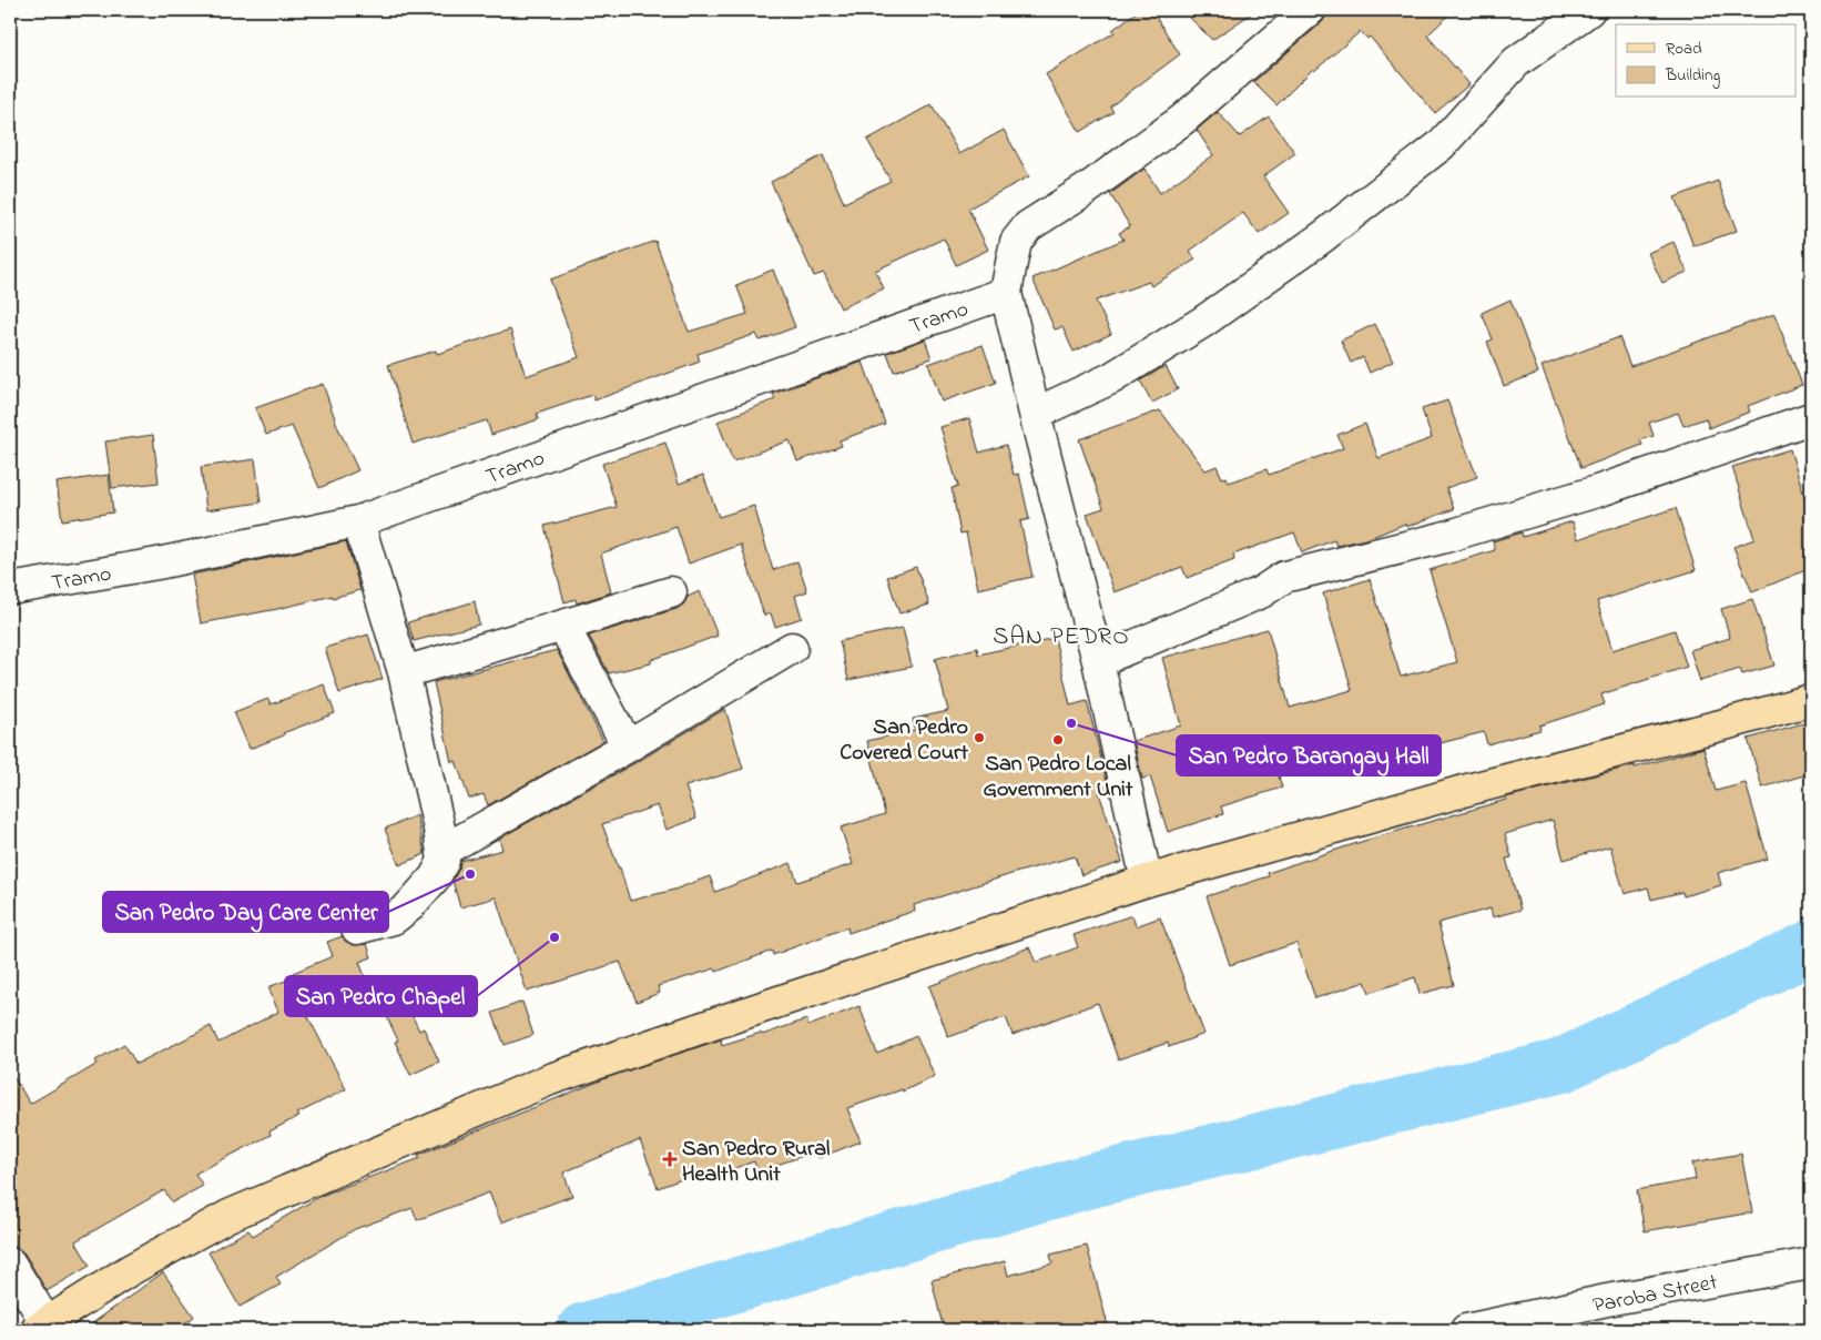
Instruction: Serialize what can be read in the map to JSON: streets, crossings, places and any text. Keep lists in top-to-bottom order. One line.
{"streets":{"street":["Tramo","Paroba Street"]},"districts":["SAN PEDRO"],"places":{"other":["San Pedro Barangay Hall","San Pedro Covered Court","San Pedro Local Government Unit","San Pedro Day Care Center","San Pedro Chapel"],"health":["San Pedro Rural Health Unit"]},"legend":["Road","Building"]}
